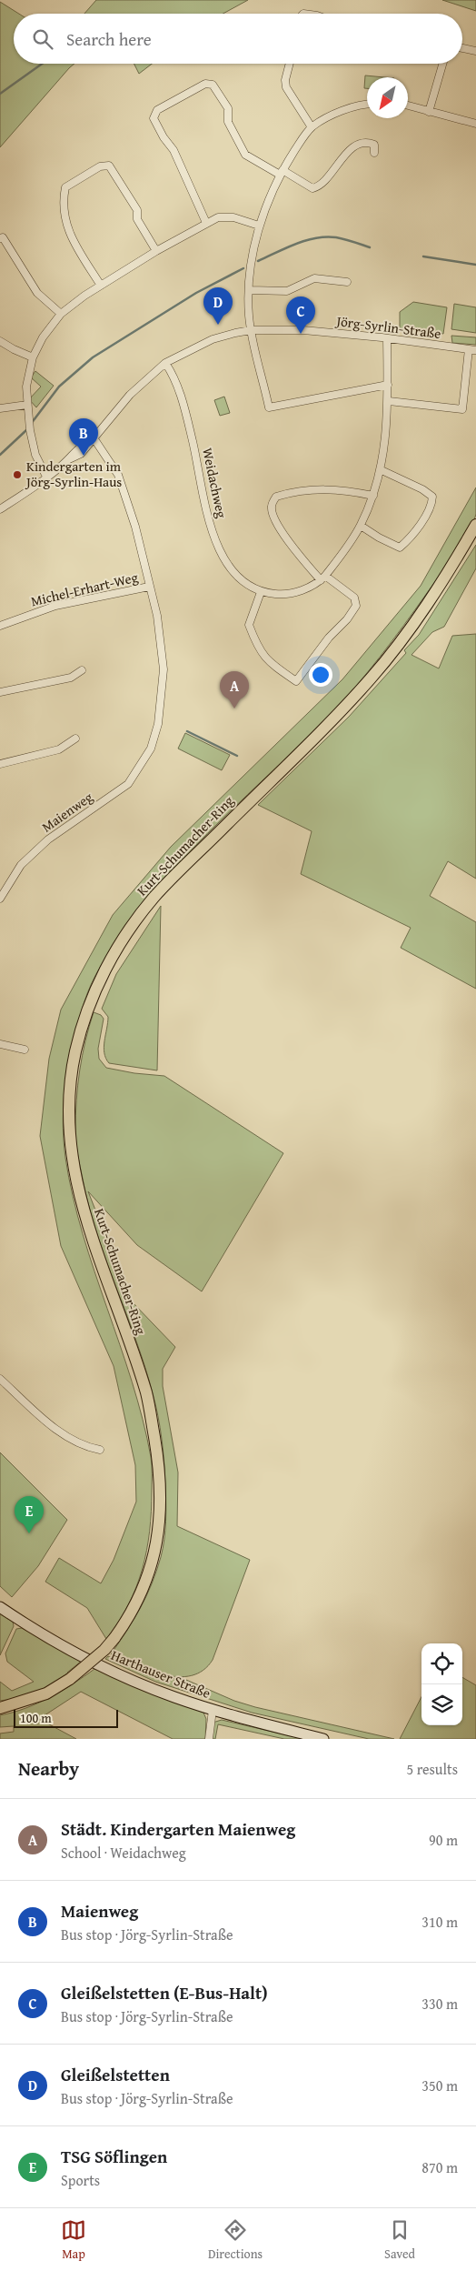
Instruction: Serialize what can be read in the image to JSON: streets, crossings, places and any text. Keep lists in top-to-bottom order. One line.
{"streets":{"main road":["Kurt-Schumacher-Ring"],"street":["Jörg-Syrlin-Straße","Weidachweg","Michel-Erhart-Weg","Maienweg","Harthauser Straße"]},"crossings":[["Jörg-Syrlin-Straße","Weidachweg"],["Jörg-Syrlin-Straße","Maienweg"],["Michel-Erhart-Weg","Maienweg"]],"places":["Kindergarten im Jörg-Syrlin-Haus"],"scale_bar":"100 m","north":"bottom left","page":{"search":"Search here","pins":["D","C","B","A","E"],"scale":"100 m","heading":["Nearby","5 results"],"list":[{"mark":"A","name":"Städt. Kindergarten Maienweg","note":"School · Weidachweg","value":"90 m"},{"mark":"B","name":"Maienweg","note":"Bus stop · Jörg-Syrlin-Straße","value":"310 m"},{"mark":"C","name":"Gleißelstetten (E-Bus-Halt)","note":"Bus stop · Jörg-Syrlin-Straße","value":"330 m"},{"mark":"D","name":"Gleißelstetten","note":"Bus stop · Jörg-Syrlin-Straße","value":"350 m"},{"mark":"E","name":"TSG Söflingen","note":"Sports","value":"870 m"}],"nav":["Map","Directions","Saved"]}}
